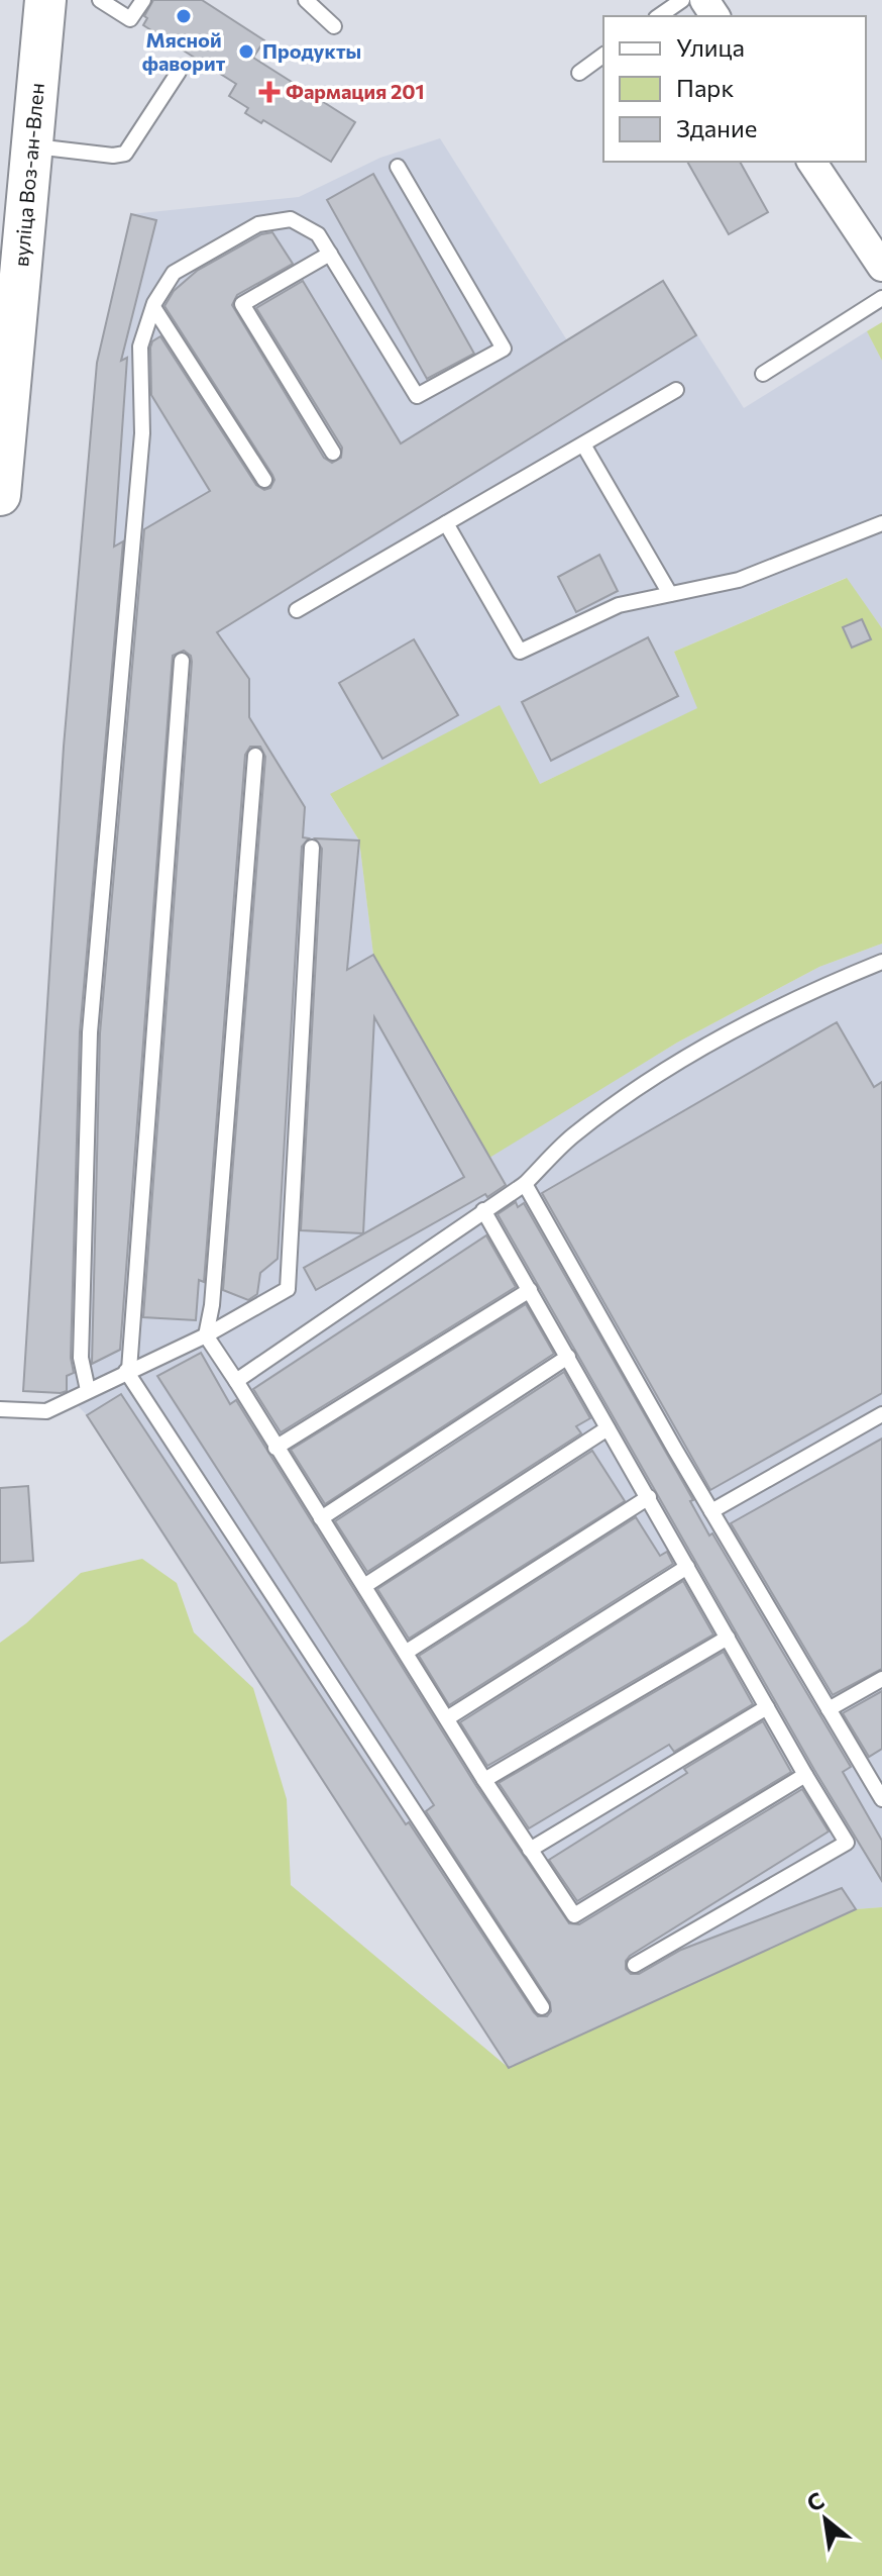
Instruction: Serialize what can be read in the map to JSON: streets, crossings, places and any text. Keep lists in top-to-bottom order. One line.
{"streets":{"main road":["вуліца Воз-ан-Влен"]},"places":{"other":["Мясной фаворит","Продукты"],"health":["Фармация 201"]},"legend":["Улица","Парк","Здание"],"north":"top left"}
